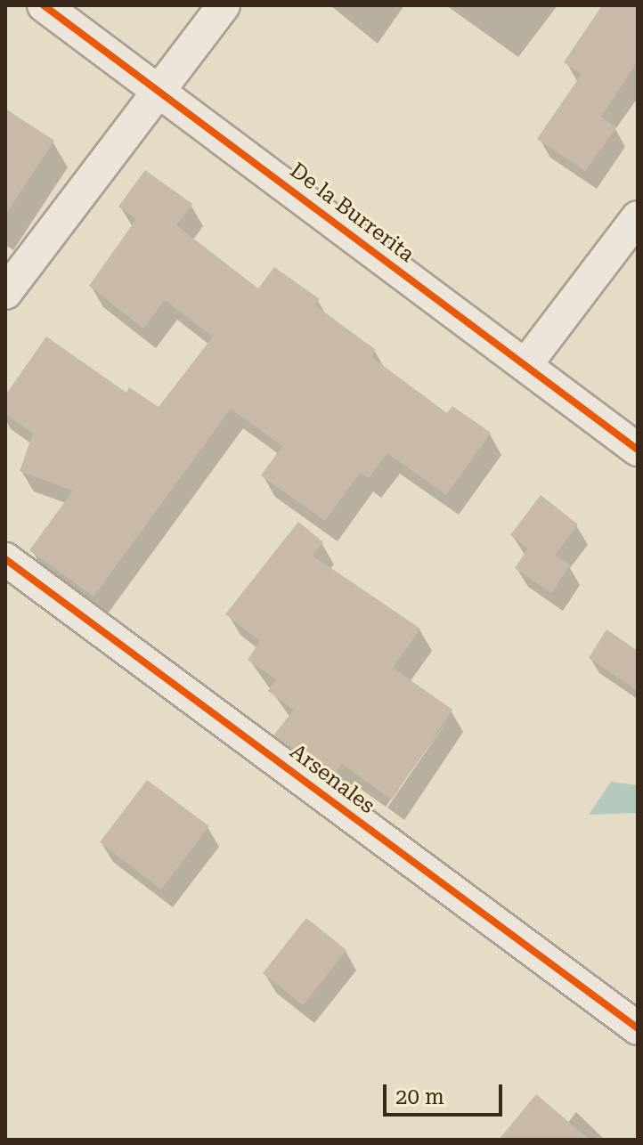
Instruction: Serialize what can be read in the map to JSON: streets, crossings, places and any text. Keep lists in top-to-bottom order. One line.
{"streets":{"street":["De la Burrerita","Arsenales"]},"scale_bar":"20 m"}
